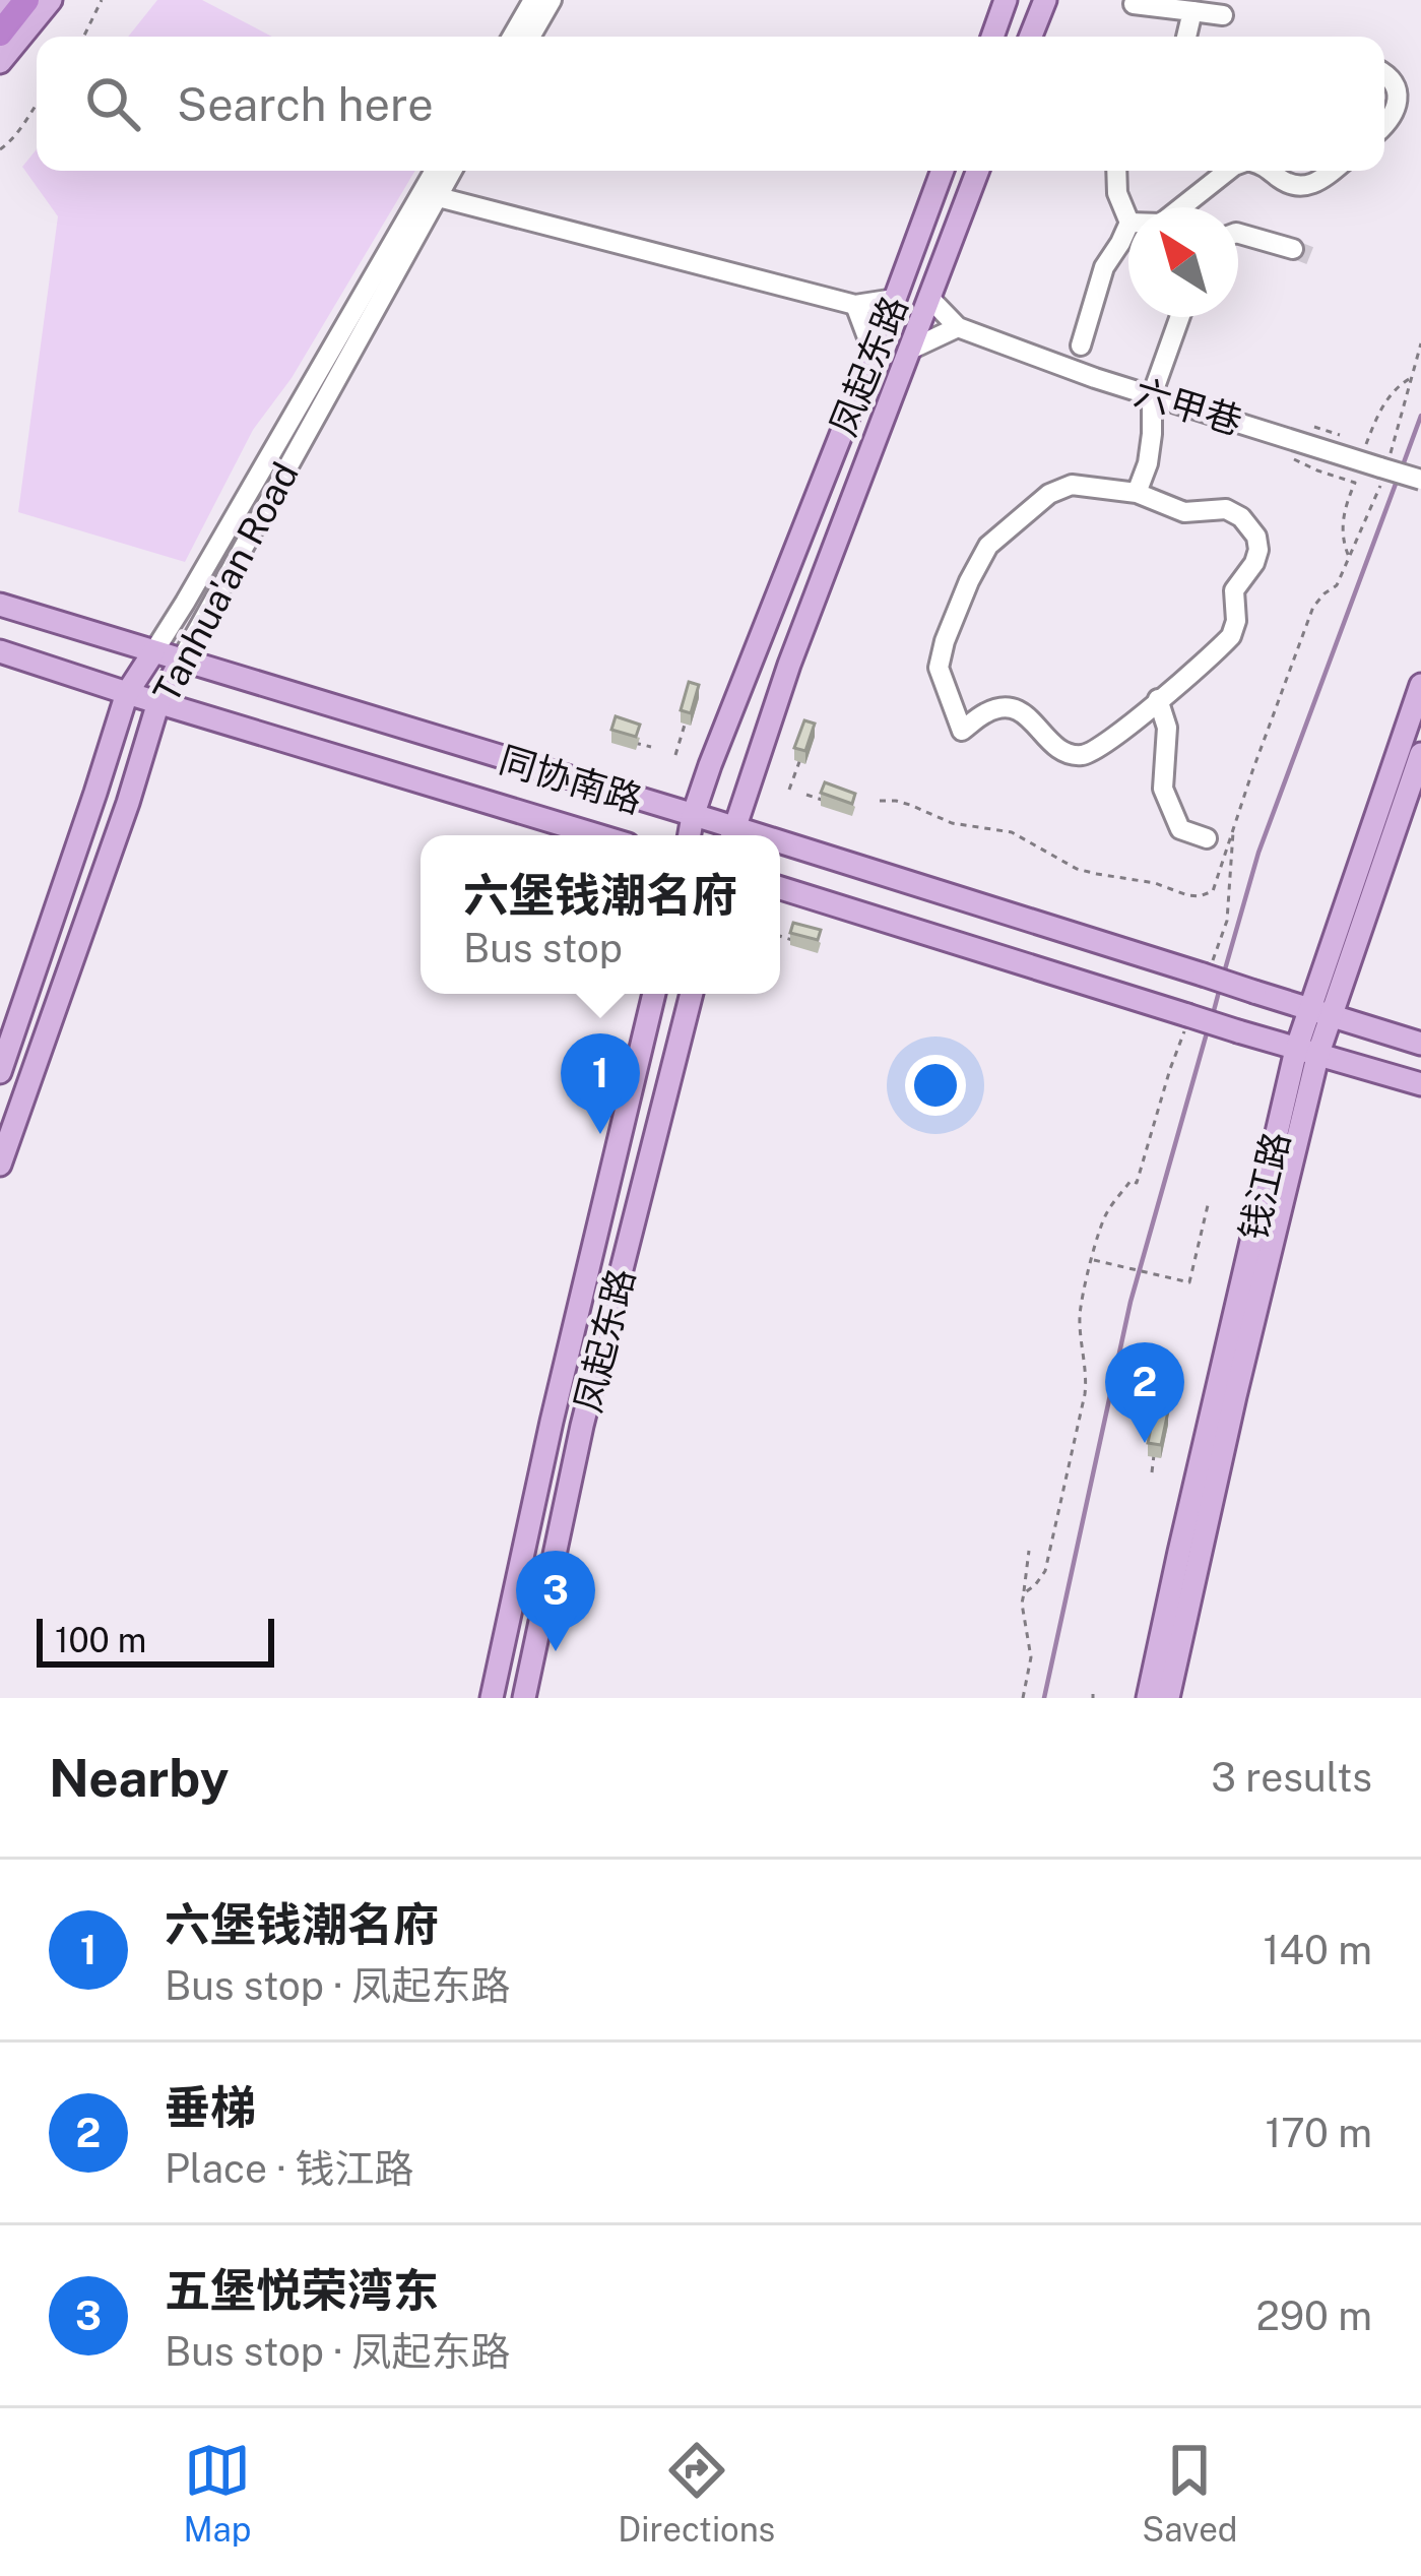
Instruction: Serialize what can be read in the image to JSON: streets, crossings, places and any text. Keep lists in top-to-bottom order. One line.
{"streets":{"main road":["凤起东路","Tanhua'an Road","同协南路","钱江路"],"street":["六甲巷"]},"crossings":[["凤起东路","六甲巷"],["凤起东路","同协南路"],["Tanhua'an Road","同协南路"],["同协南路","钱江路"]],"scale_bar":"100 m","north":"top left","page":{"search":"Search here","popup":["六堡钱潮名府","Bus stop"],"pins":["1","2","3"],"scale":"100 m","heading":["Nearby","3 results"],"list":[{"mark":"1","name":"六堡钱潮名府","note":"Bus stop · 凤起东路","value":"140 m"},{"mark":"2","name":"垂梯","note":"Place · 钱江路","value":"170 m"},{"mark":"3","name":"五堡悦荣湾东","note":"Bus stop · 凤起东路","value":"290 m"}],"nav":["Map","Directions","Saved"]}}
